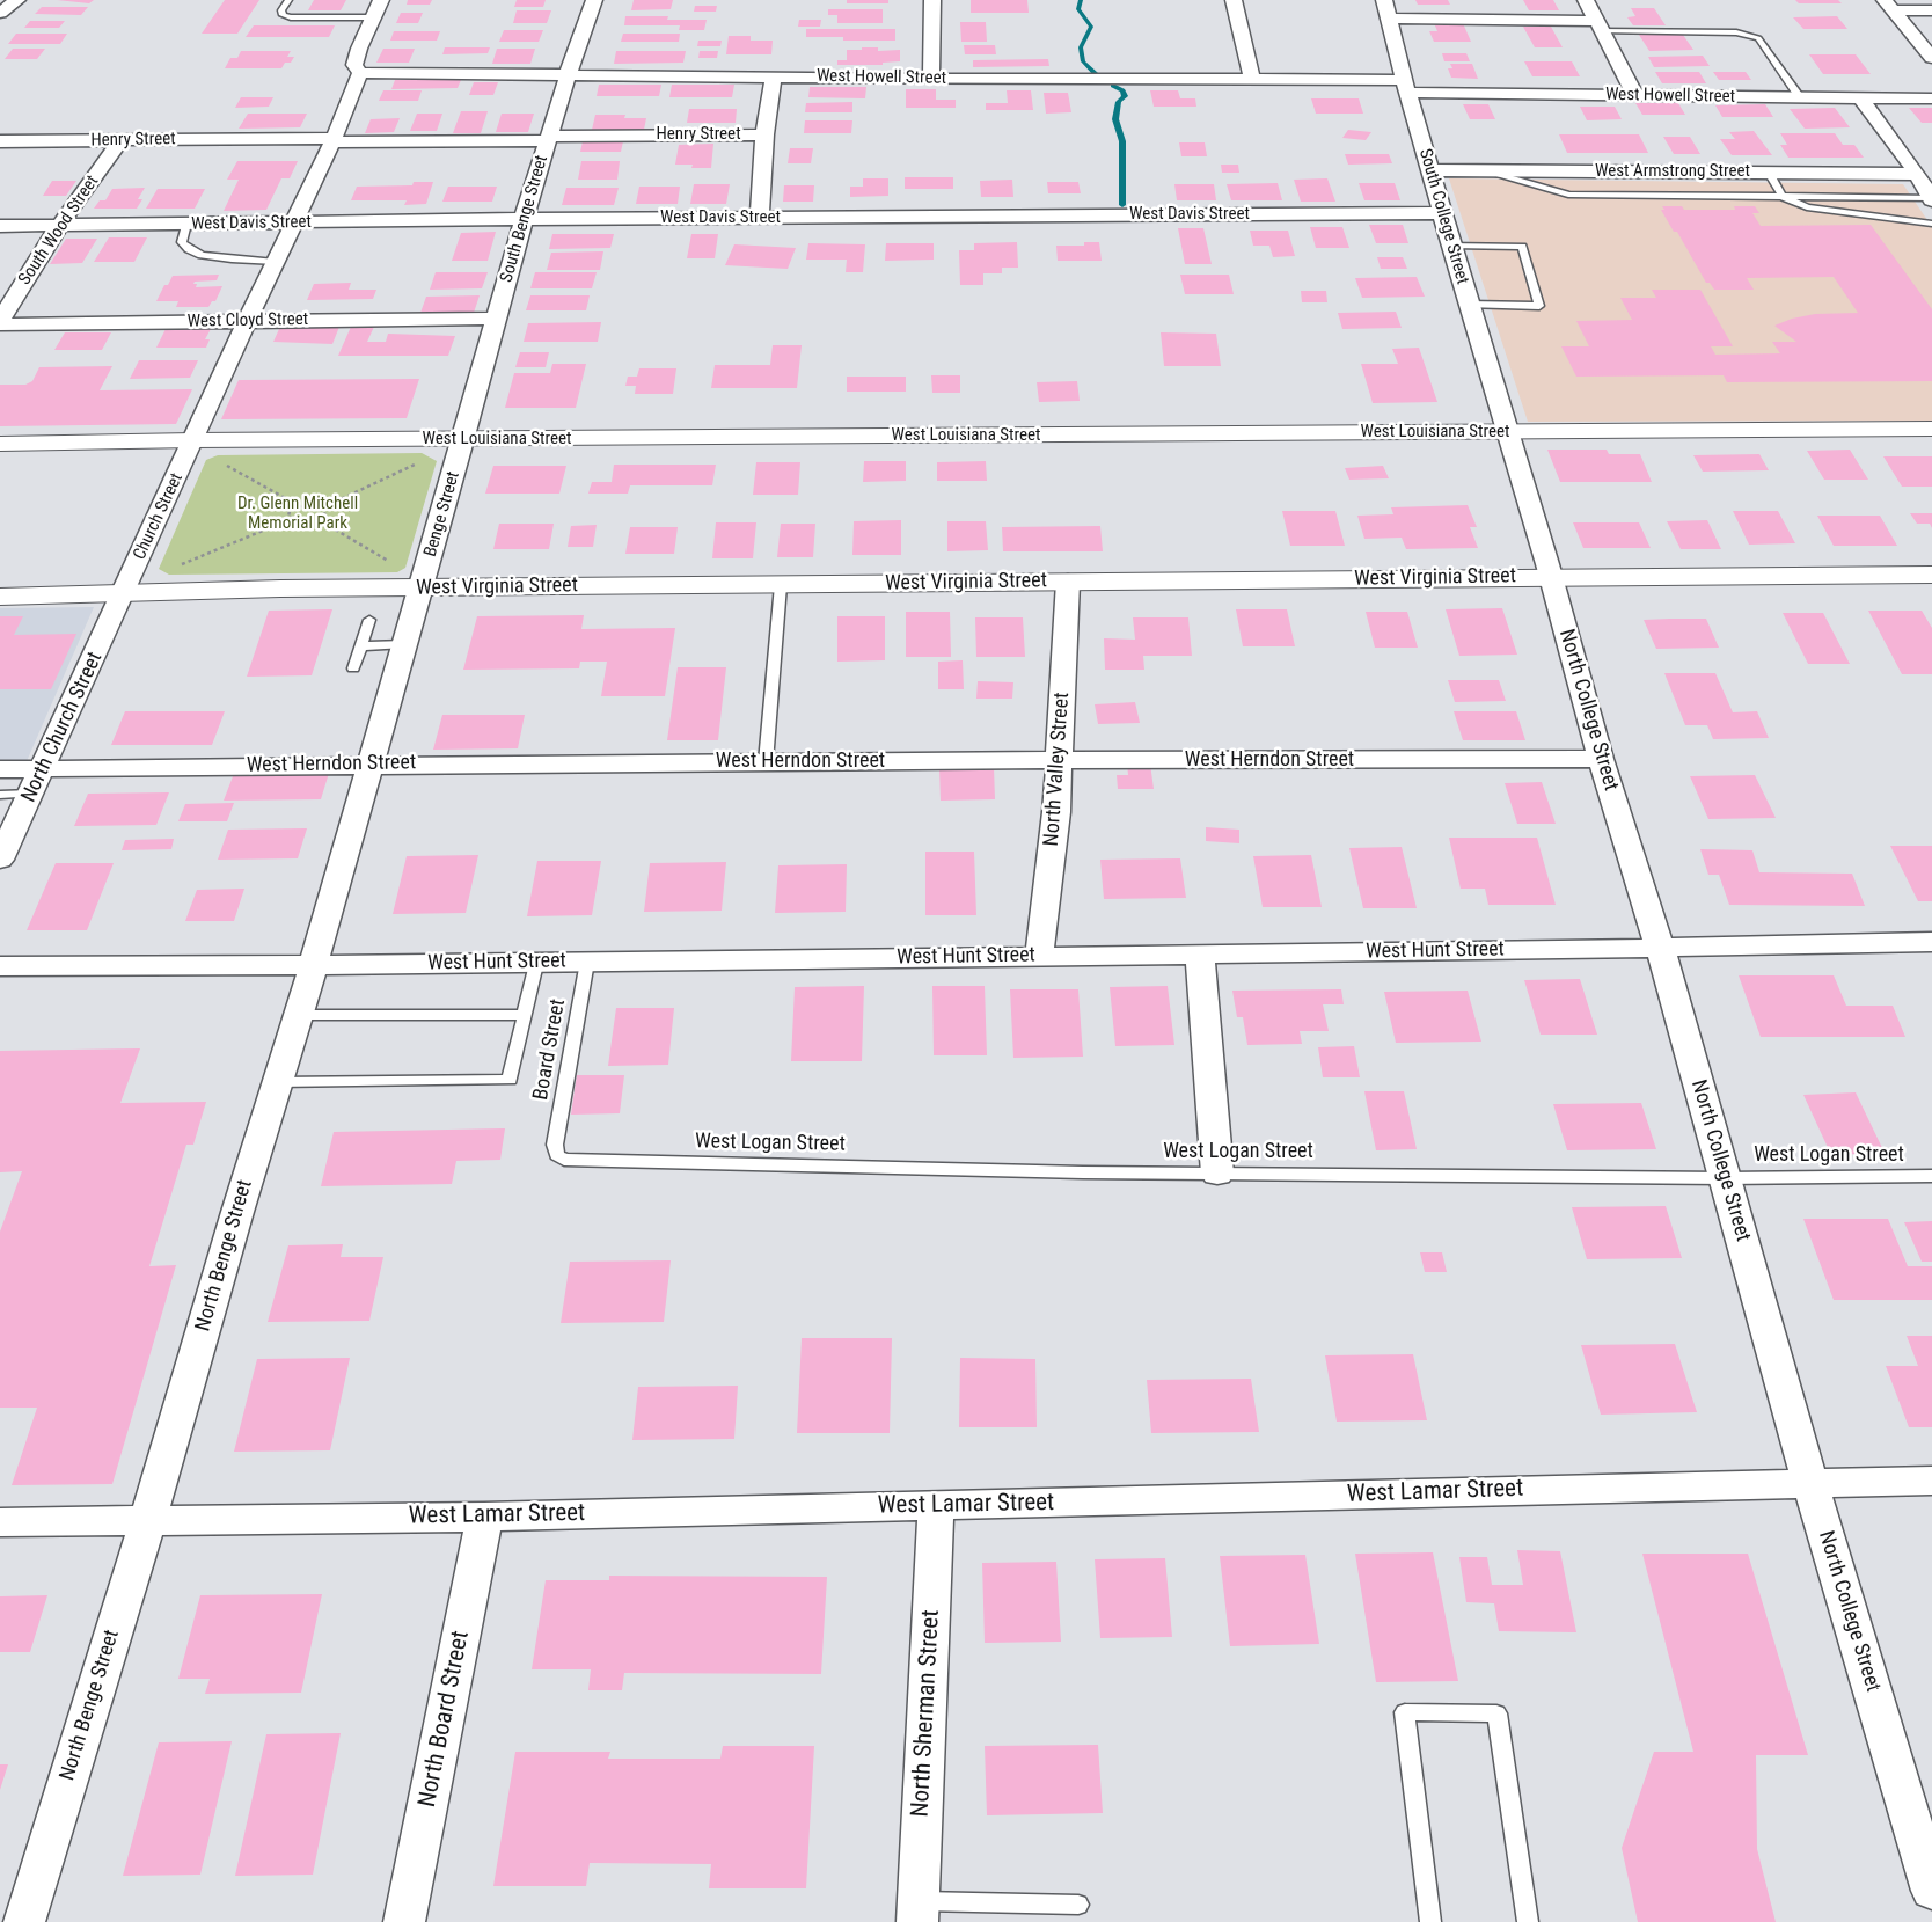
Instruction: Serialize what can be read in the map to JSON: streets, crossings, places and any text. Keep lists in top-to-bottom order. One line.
{"streets":{"main road":["West Louisiana Street","West Virginia Street"],"street":["West Howell Street","Henry Street","West Armstrong Street","West Davis Street","South College Street","South Benge Street","South Wood Street","West Cloyd Street","Benge Street","Church Street","North College Street","North Church Street","West Herndon Street","North Valley Street","West Hunt Street","North Benge Street","West Lamar Street","North Sherman Street","North Board Street"],"lane":["Board Street","West Logan Street"]},"crossings":[["West Howell Street","South College Street"],["West Howell Street","South Benge Street"],["West Howell Street","Church Street"],["Henry Street","South Benge Street"],["Henry Street","South Wood Street"],["Henry Street","Church Street"],["West Armstrong Street","South College Street"],["West Davis Street","South College Street"],["West Davis Street","South Benge Street"],["West Davis Street","South Wood Street"],["West Davis Street","Church Street"],["South College Street","West Louisiana Street"],["South College Street","North College Street"],["South Benge Street","West Cloyd Street"],["South Benge Street","West Louisiana Street"],["South Benge Street","Benge Street"],["South Wood Street","West Cloyd Street"],["West Cloyd Street","Church Street"],["West Louisiana Street","Benge Street"],["West Louisiana Street","Church Street"],["West Louisiana Street","North College Street"],["Benge Street","West Virginia Street"],["Benge Street","North Benge Street"],["Church Street","West Virginia Street"],["Church Street","North Church Street"],["West Virginia Street","North College Street"],["West Virginia Street","North Church Street"],["West Virginia Street","North Valley Street"],["West Virginia Street","North Benge Street"],["North College Street","West Herndon Street"],["North College Street","West Hunt Street"],["North College Street","West Logan Street"],["North College Street","West Lamar Street"],["North Church Street","West Herndon Street"],["West Herndon Street","North Valley Street"],["West Herndon Street","North Benge Street"],["North Valley Street","West Hunt Street"],["West Hunt Street","Board Street"],["West Hunt Street","North Benge Street"],["Board Street","West Logan Street"],["North Benge Street","West Lamar Street"],["West Lamar Street","North Sherman Street"],["West Lamar Street","North Board Street"]],"parks":["Dr. Glenn Mitchell Memorial Park"]}
